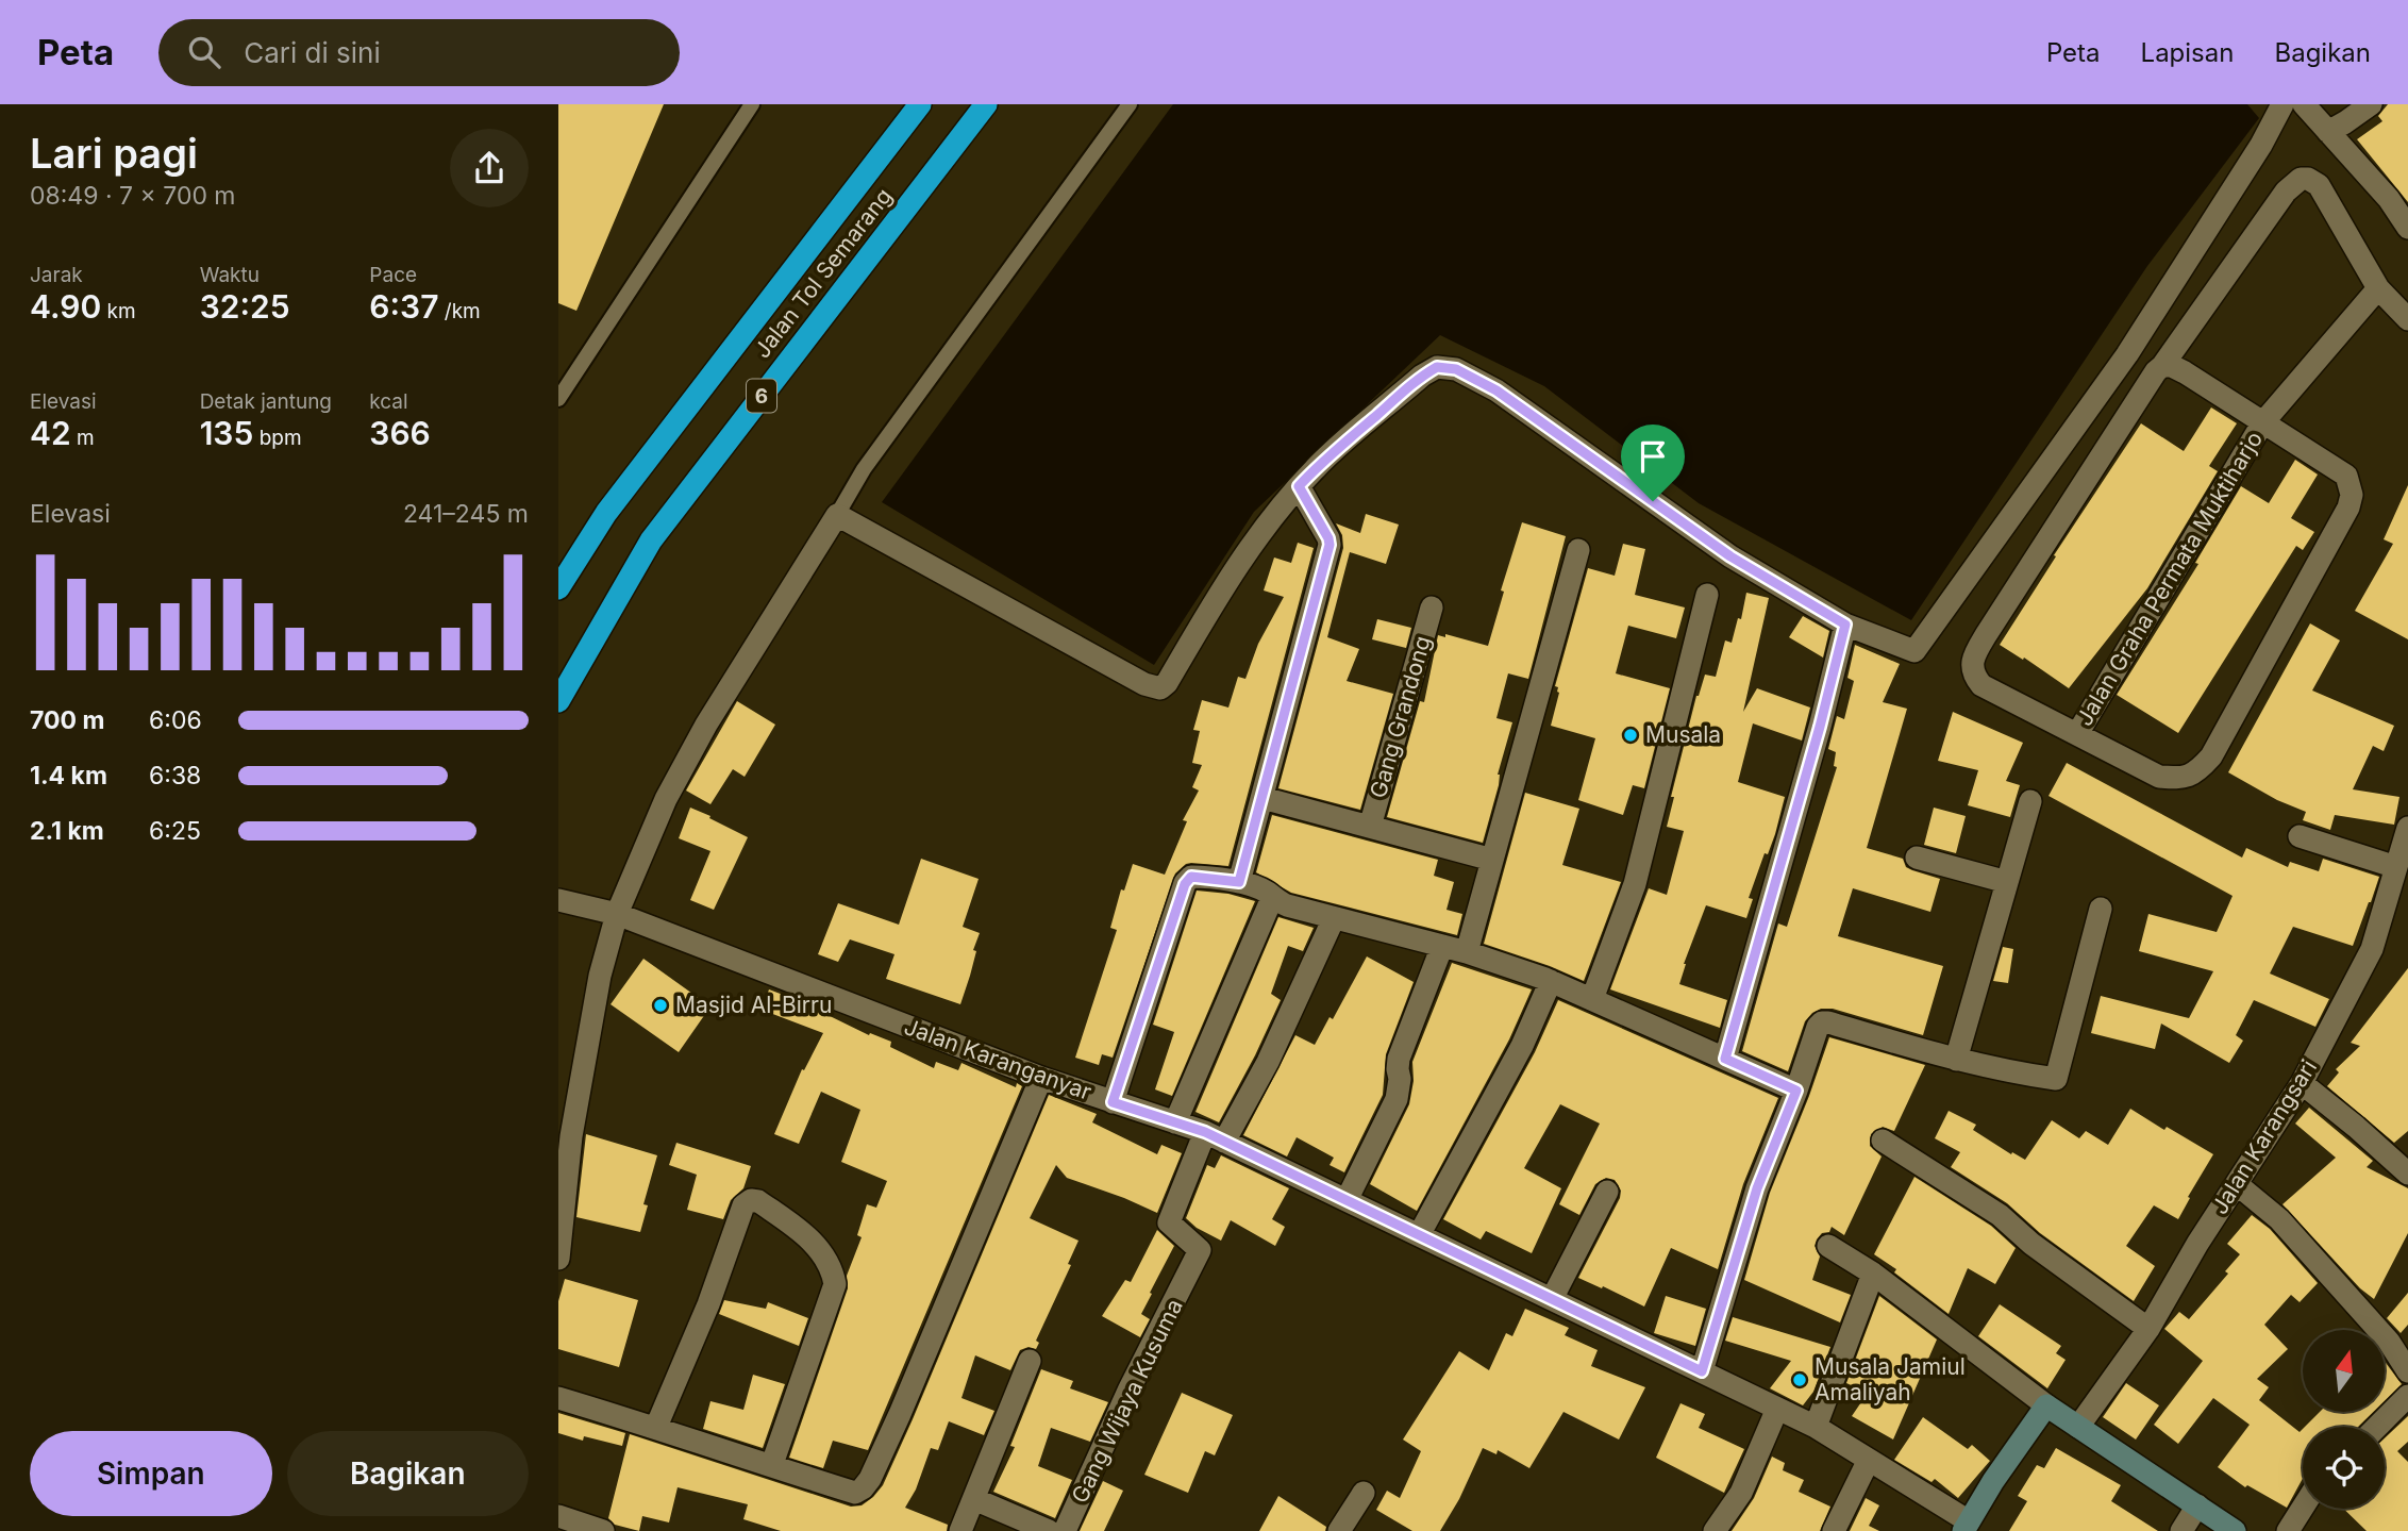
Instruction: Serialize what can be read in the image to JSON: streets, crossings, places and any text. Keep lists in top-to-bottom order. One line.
{"streets":{"highway":["Jalan Tol Semarang","6"],"street":["Jalan Graha Permata Muktiharjo","Gang Grandong","Jalan Karanganyar","Jalan Karangsari","Gang Wijaya Kusuma"]},"crossings":[["Jalan Karanganyar","Gang Wijaya Kusuma"]],"places":["Musala","Masjid Al-Birru","Musala Jamiul Amaliyah"],"north":"top","page":{"header":"Peta","search":"Cari di sini","nav":["Peta","Lapisan","Bagikan"],"heading":["Lari pagi","08:49 · 7 × 700 m"],"stats":[["Jarak","4.90 km"],["Waktu","32:25"],["Pace","6:37 /km"],["Elevasi","42 m"],["Detak jantung","135 bpm"],["kcal","366"]],"chart":["Elevasi","241–245 m"],"list":[{"name":"700 m","note":"6:06"},{"name":"1.4 km","note":"6:38"},{"name":"2.1 km","note":"6:25"}],"buttons":["Simpan","Bagikan"]}}
